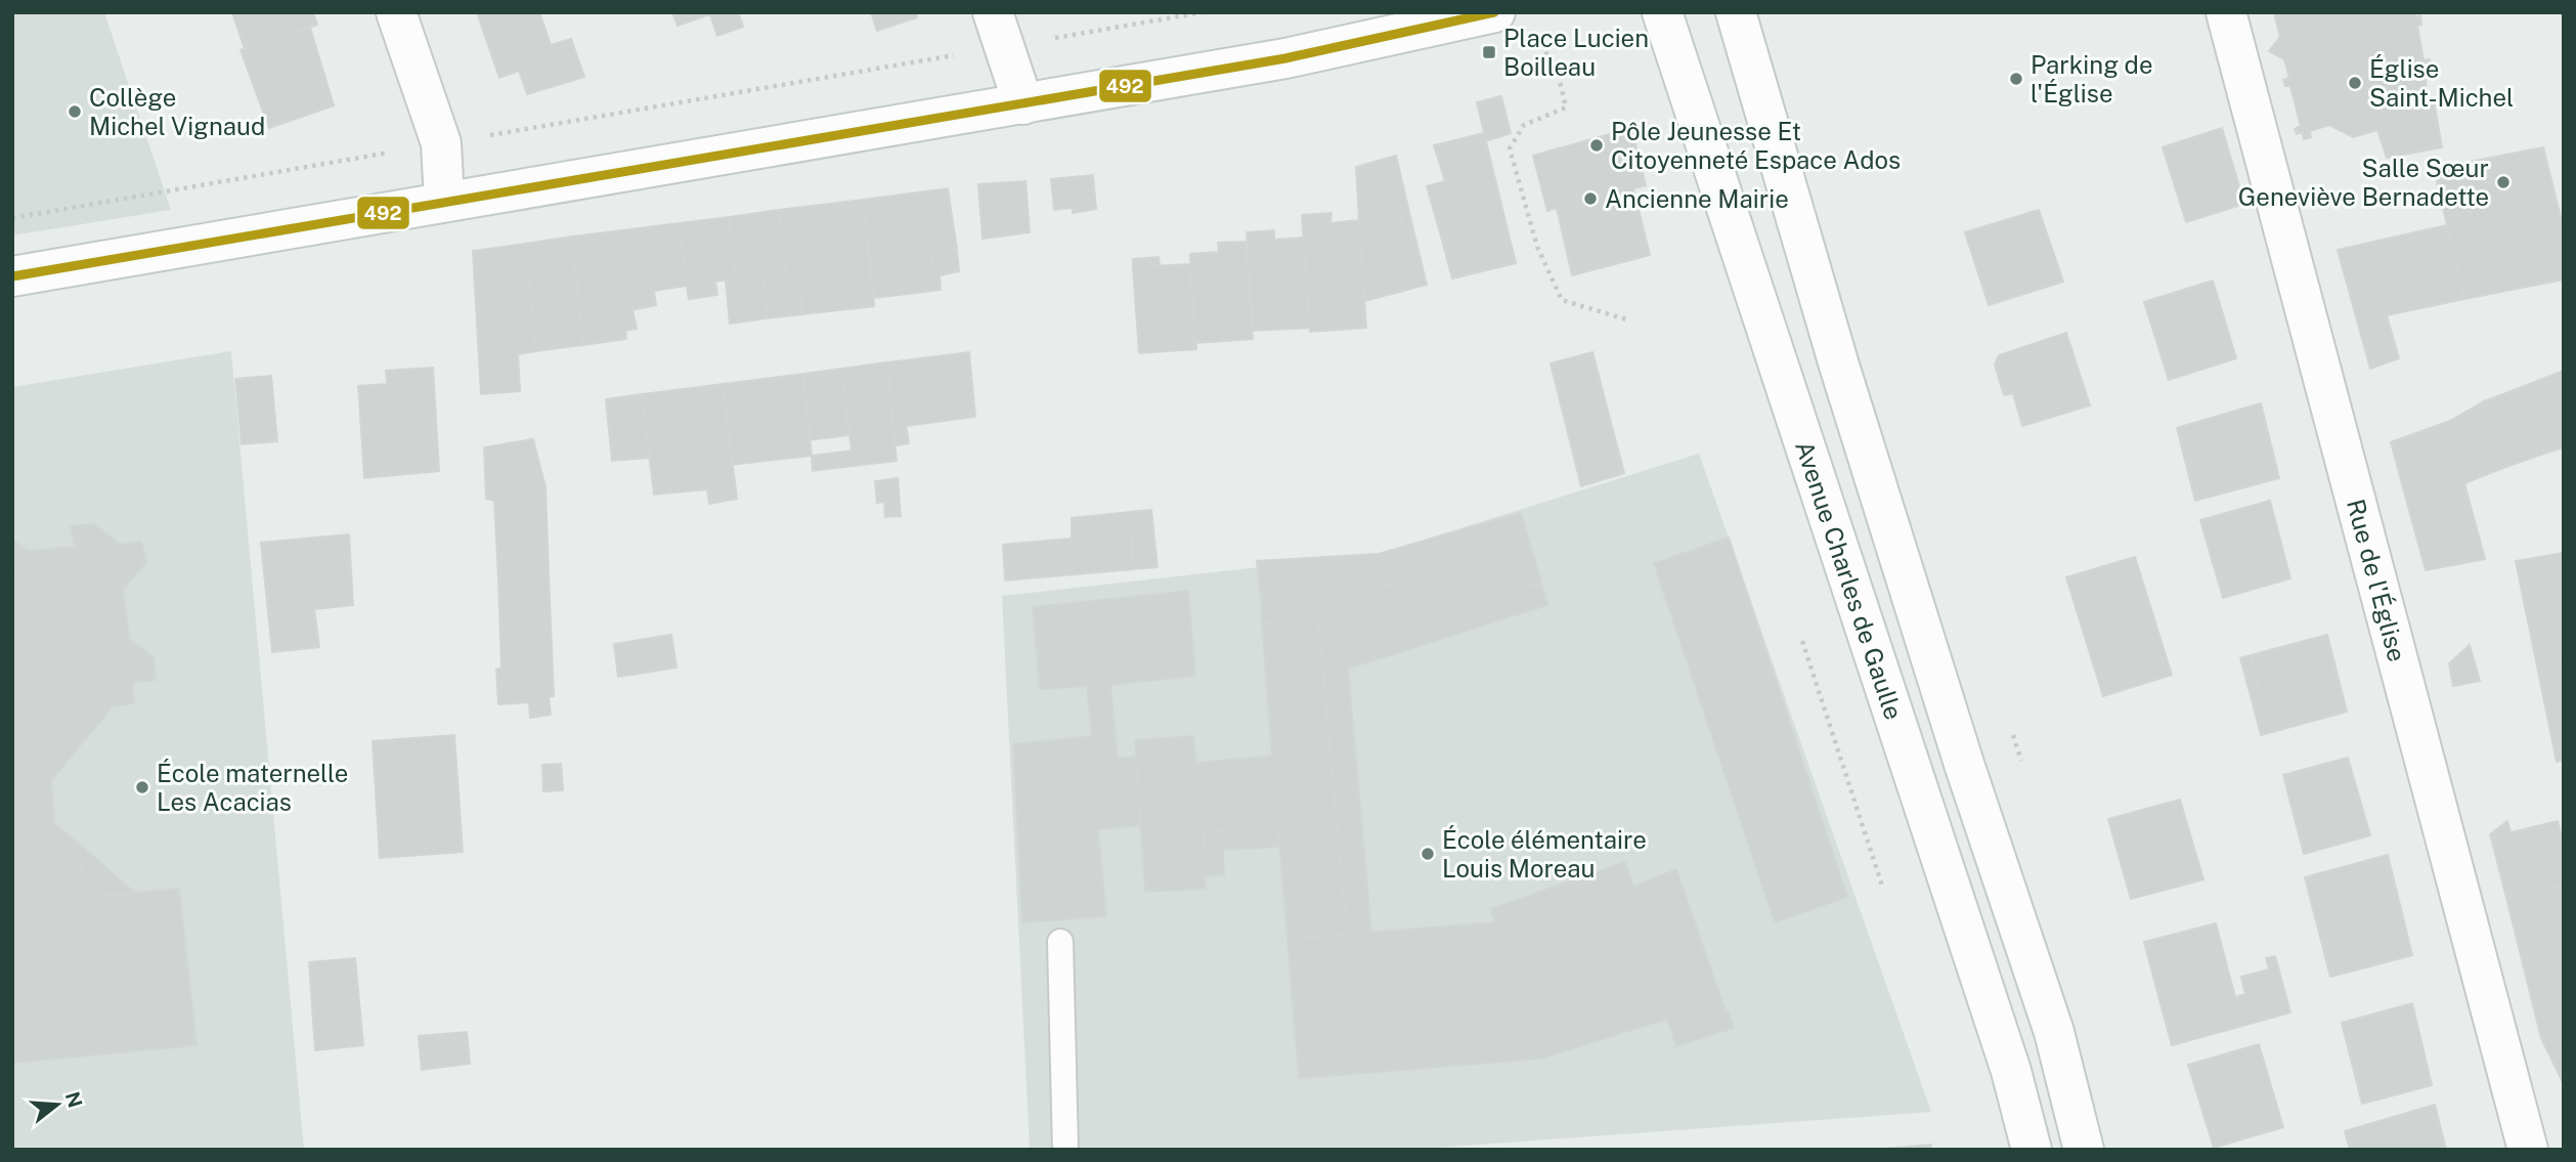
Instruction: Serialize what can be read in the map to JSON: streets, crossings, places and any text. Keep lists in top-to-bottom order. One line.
{"streets":{"street":["Avenue Charles de Gaulle","Rue de l'Église"]},"places":{"transit":["Place Lucien Boilleau"],"other":["Parking de l'Église","Église Saint-Michel","Collège Michel Vignaud","Pôle Jeunesse Et Citoyenneté Espace Ados","Salle Sœur Geneviève Bernadette","Ancienne Mairie","École maternelle Les Acacias","École élémentaire Louis Moreau"]},"lines":["transit line 492"],"north":"right"}
